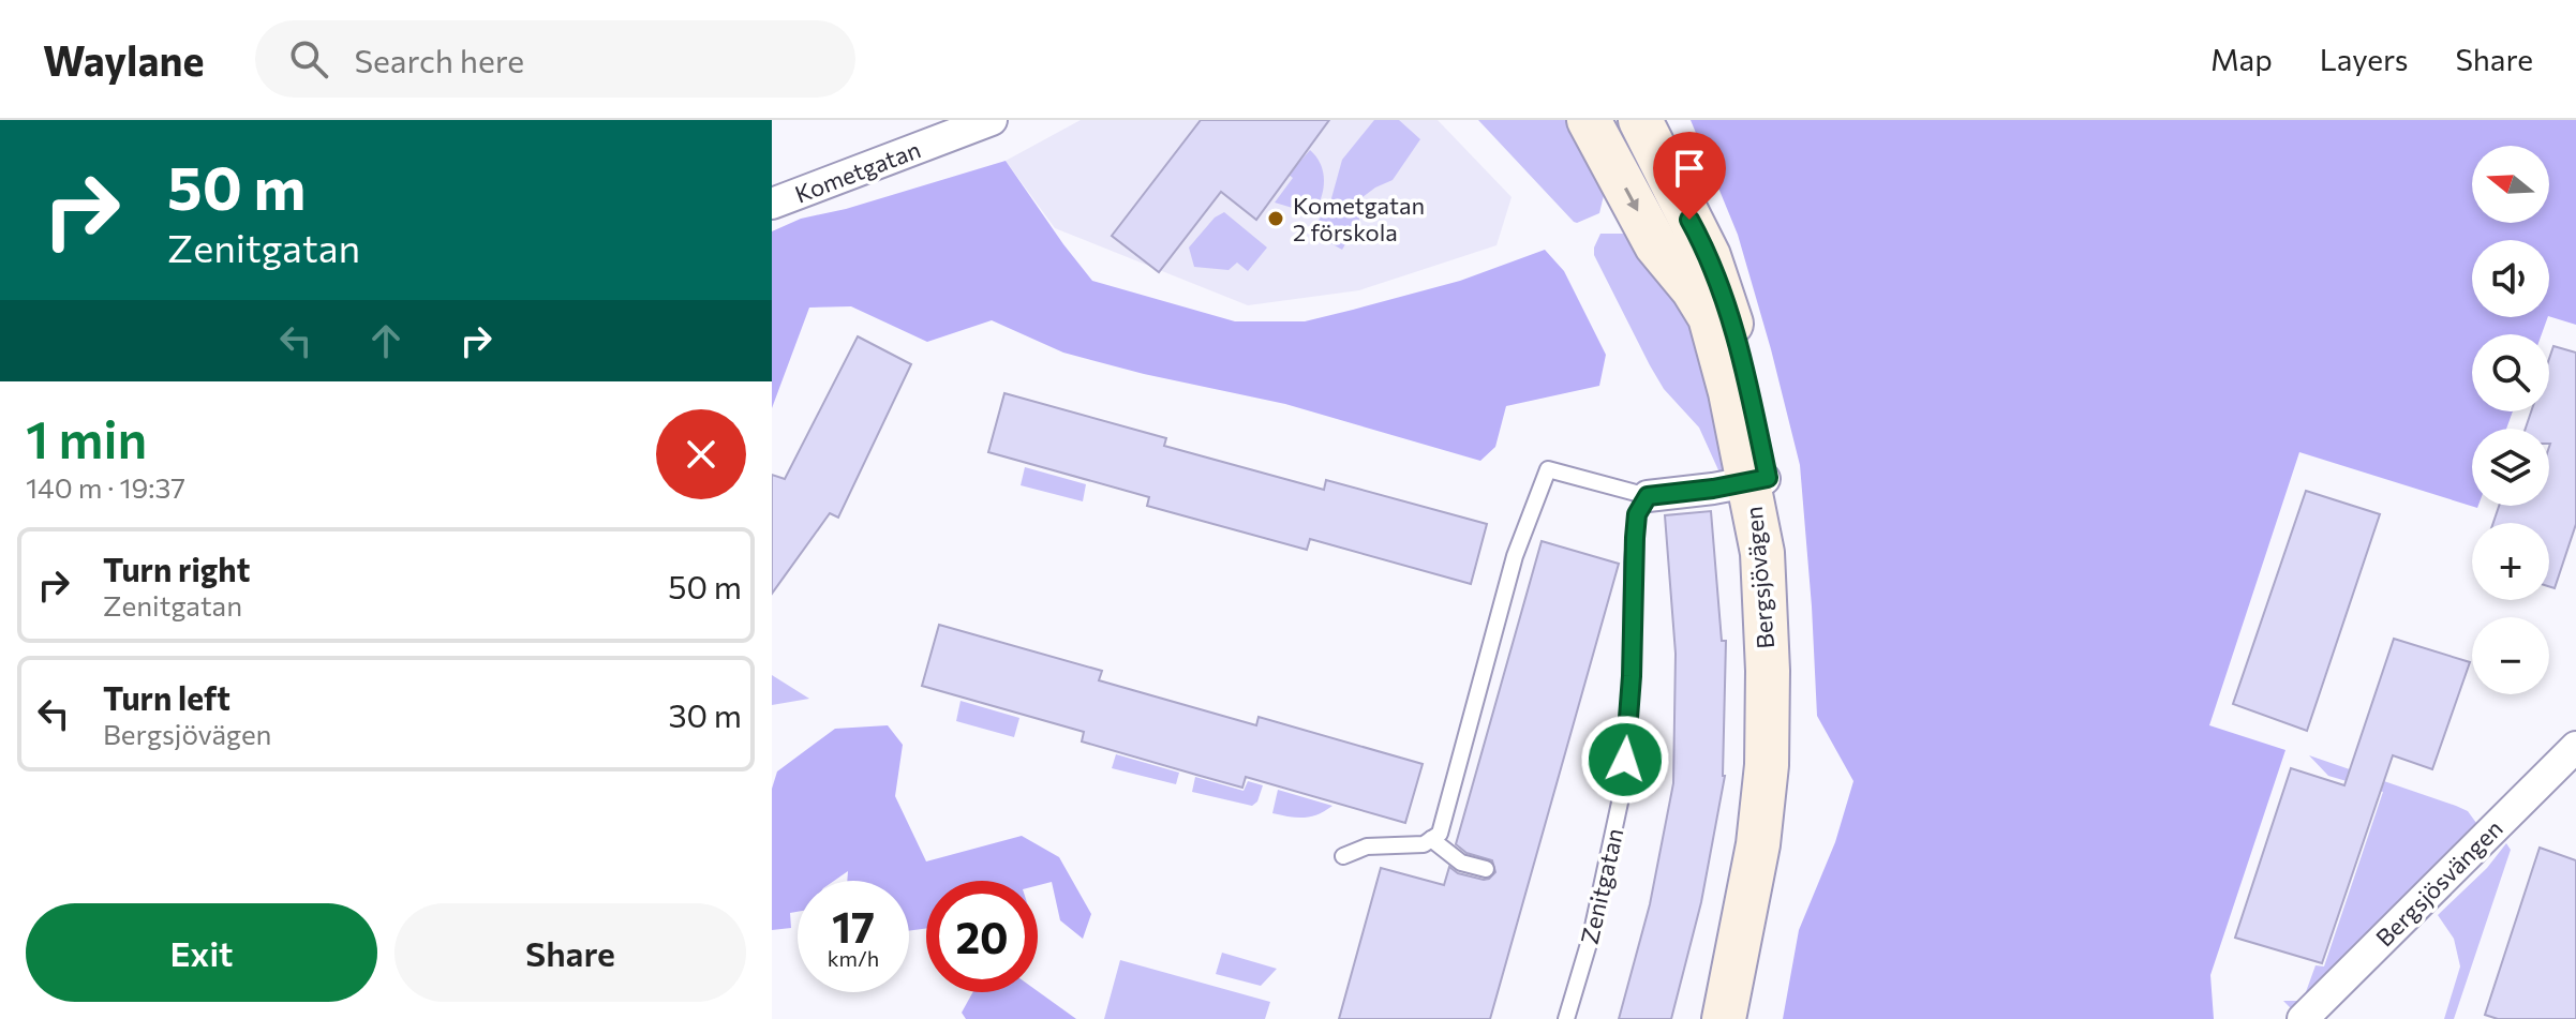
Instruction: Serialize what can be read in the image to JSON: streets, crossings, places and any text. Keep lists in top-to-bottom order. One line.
{"streets":{"street":["Kometgatan","Bergsjövägen","Bergsjösvängen"],"lane":["Zenitgatan"]},"places":["Kometgatan 2 förskola"],"north":"left","page":{"header":"Waylane","search":"Search here","nav":["Map","Layers","Share"],"turn":["50 m","Zenitgatan"],"map_buttons":["+","−"],"heading":["1 min","140 m · 19:37"],"list":[{"name":"Turn right","note":"Zenitgatan","value":"50 m"},{"name":"Turn left","note":"Bergsjövägen","value":"30 m"}],"speed":"17 km/h","limit":"20","buttons":["Exit","Share"]}}
